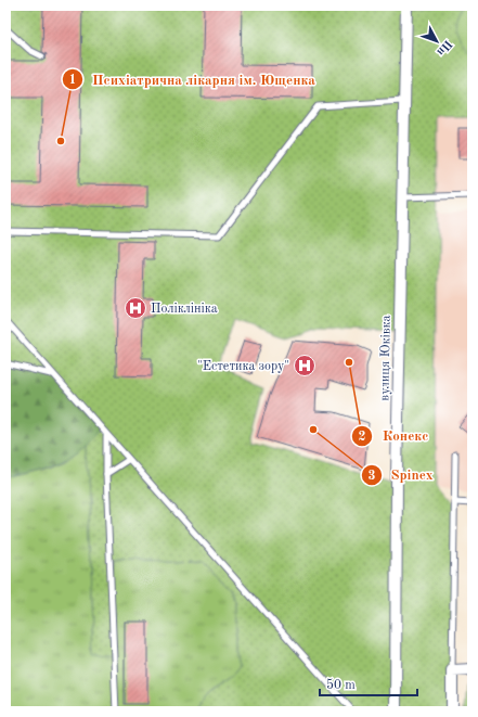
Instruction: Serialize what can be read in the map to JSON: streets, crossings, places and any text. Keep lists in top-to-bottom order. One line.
{"streets":{"street":["вулиця Юківка"]},"places":{"other":["Психіатрична лікарня ім. Ющенка","Конекс","Spinex"],"hospital":["Поліклініка","\"Естетика зору\""]},"scale_bar":"50 m","north":"bottom right"}
